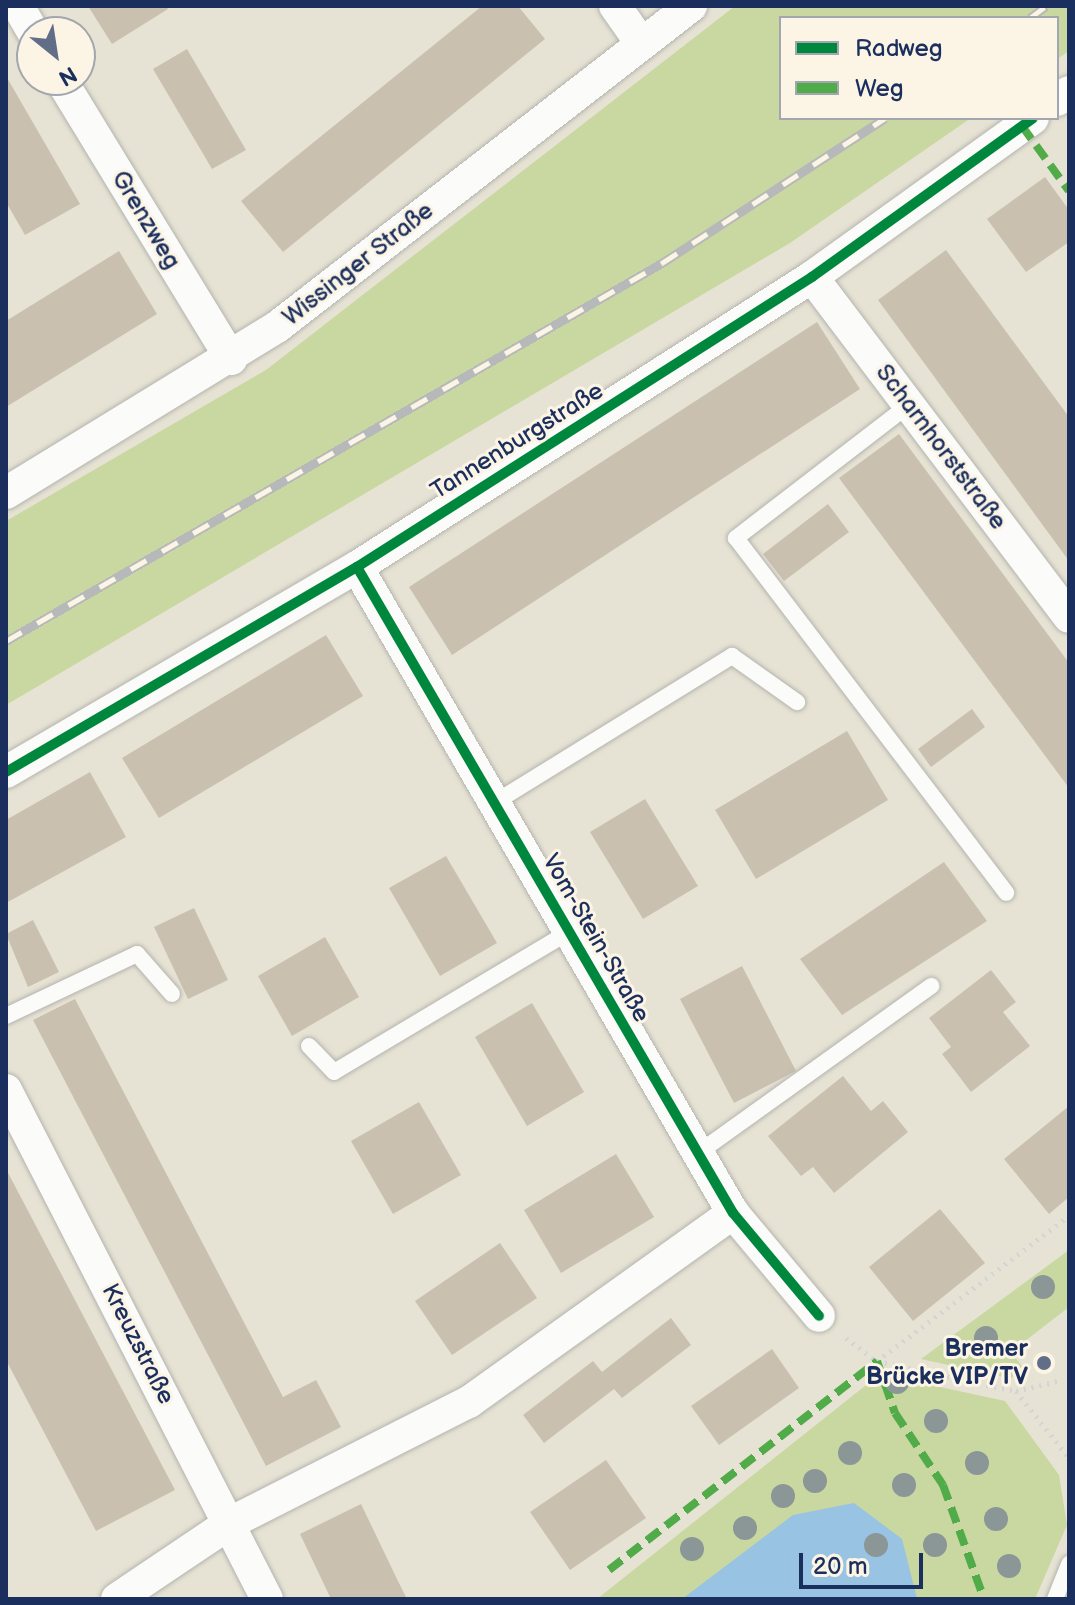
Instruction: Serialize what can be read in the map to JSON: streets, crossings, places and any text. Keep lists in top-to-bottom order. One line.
{"streets":{"street":["Grenzweg","Wissinger Straße","Tannenburgstraße","Scharnhorststraße","Vom-Stein-Straße","Kreuzstraße"]},"crossings":[["Grenzweg","Wissinger Straße"],["Tannenburgstraße","Scharnhorststraße"],["Tannenburgstraße","Vom-Stein-Straße"]],"places":["Bremer Brücke VIP/TV"],"legend":["Radweg","Weg"],"scale_bar":"20 m","north":"bottom right"}
